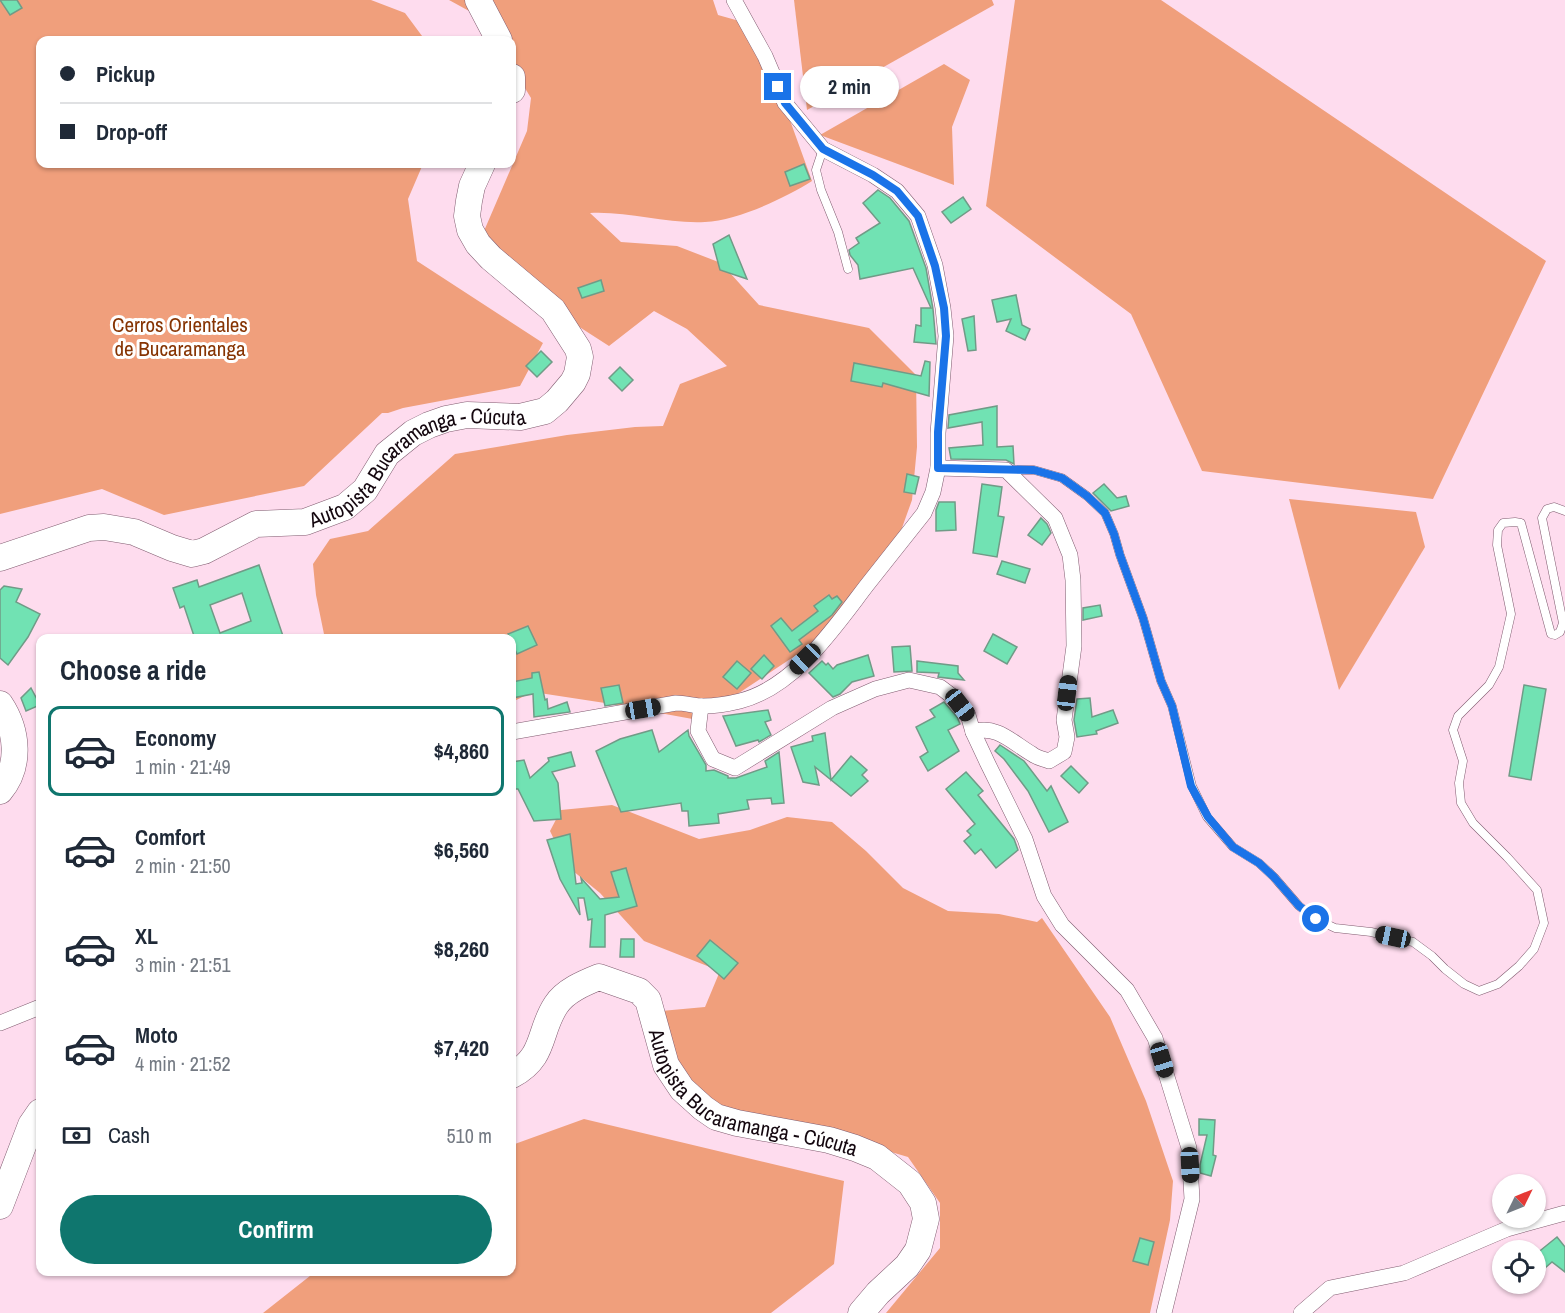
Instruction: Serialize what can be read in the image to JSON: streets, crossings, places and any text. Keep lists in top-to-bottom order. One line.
{"streets":{"highway":["Autopista Bucaramanga - Cúcuta"]},"parks":["Cerros Orientales de Bucaramanga"],"north":"top right","page":{"banner":["Pickup","Drop-off"],"bubble":"2 min","heading":"Choose a ride","list":[{"name":"Economy","note":"1 min · 21:49","value":"$4,860"},{"name":"Comfort","note":"2 min · 21:50","value":"$6,560"},{"name":"XL","note":"3 min · 21:51","value":"$8,260"},{"name":"Moto","note":"4 min · 21:52","value":"$7,420"}],"pay":["Cash","510 m"],"buttons":"Confirm"}}
